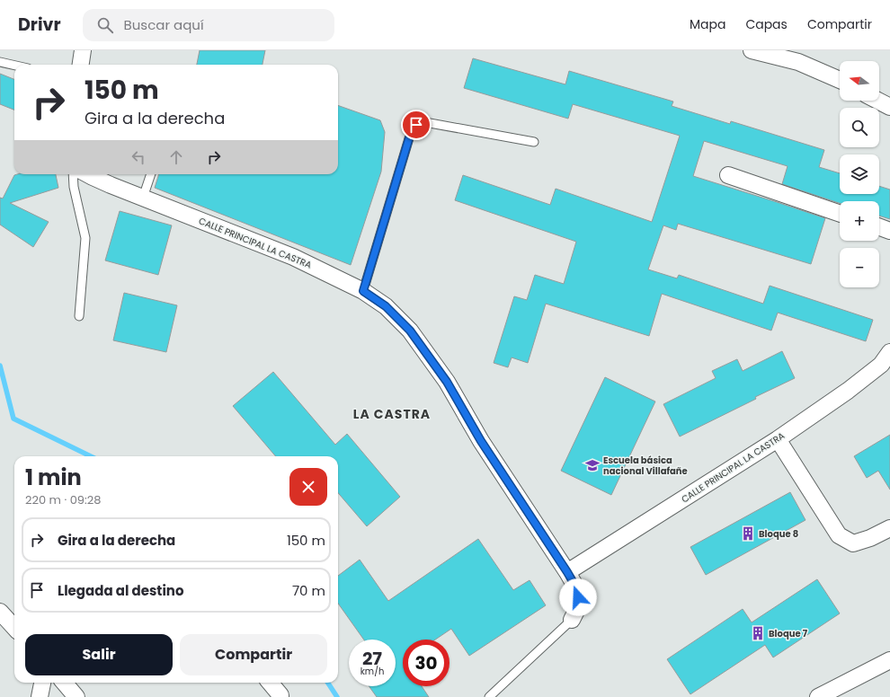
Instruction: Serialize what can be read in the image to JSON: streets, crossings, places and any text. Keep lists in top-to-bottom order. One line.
{"streets":{"street":["CALLE PRINCIPAL LA CASTRA"]},"districts":["LA CASTRA"],"places":{"school or university":["Escuela básica nacional Villafañe"],"building":["Bloque 8","Bloque 7"]},"north":"left","page":{"header":"Drivr","search":"Buscar aquí","nav":["Mapa","Capas","Compartir"],"map_buttons":["+","−"],"turn":["150 m","Gira a la derecha"],"heading":["1 min","220 m · 09:28"],"list":[{"name":"Gira a la derecha","value":"150 m"},{"name":"Llegada al destino","value":"70 m"}],"buttons":["Salir","Compartir"],"speed":"27 km/h","limit":"30"}}
